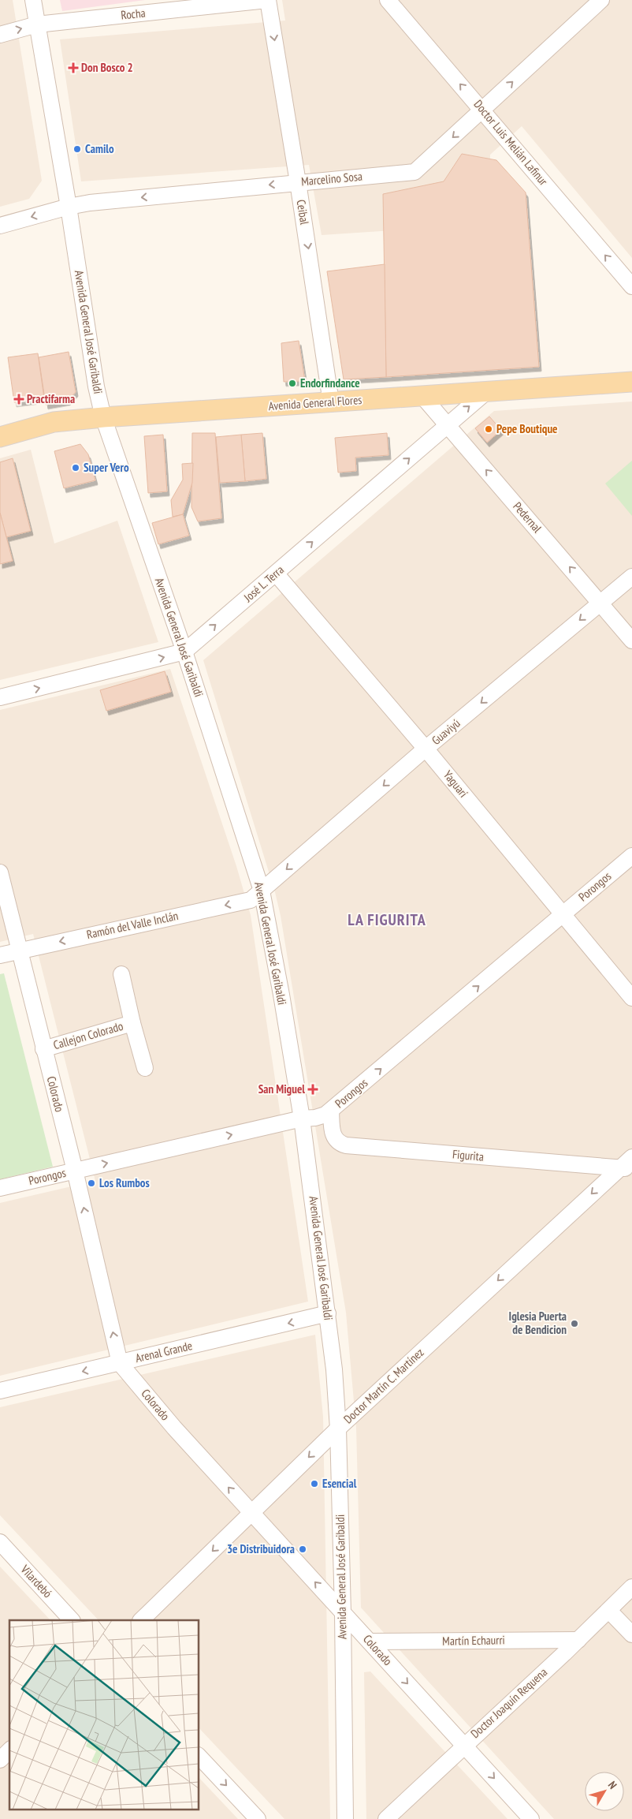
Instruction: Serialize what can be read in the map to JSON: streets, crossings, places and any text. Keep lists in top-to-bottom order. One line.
{"streets":{"main road":["Avenida General Flores"],"street":["Rocha","Doctor Luis Melián Lafinur","Marcelino Sosa","Ceibal","Avenida General José Garibaldi","Pedernal","José L. Terra","Guaviyú","Yaguarí","Porongos","Ramón del Valle Inclán","Callejon Colorado","Colorado","Figurita","Arenal Grande","Doctor Martín C. Martínez","Vilardebó","Martín Echaurri","Doctor Joaquín Requena"]},"crossings":[["Rocha","Ceibal"],["Rocha","Avenida General José Garibaldi"],["Doctor Luis Melián Lafinur","Marcelino Sosa"],["Marcelino Sosa","Ceibal"],["Marcelino Sosa","Avenida General José Garibaldi"],["Ceibal","Avenida General Flores"],["Avenida General José Garibaldi","Avenida General Flores"],["Avenida General José Garibaldi","José L. Terra"],["Avenida General José Garibaldi","Guaviyú"],["Avenida General José Garibaldi","Porongos"],["Avenida General José Garibaldi","Ramón del Valle Inclán"],["Avenida General José Garibaldi","Colorado"],["Avenida General José Garibaldi","Arenal Grande"],["Avenida General José Garibaldi","Doctor Martín C. Martínez"],["Avenida General Flores","Pedernal"],["Avenida General Flores","José L. Terra"],["Pedernal","José L. Terra"],["Pedernal","Guaviyú"],["José L. Terra","Yaguarí"],["Guaviyú","Yaguarí"],["Guaviyú","Ramón del Valle Inclán"],["Yaguarí","Porongos"],["Porongos","Colorado"],["Porongos","Figurita"],["Ramón del Valle Inclán","Colorado"],["Callejon Colorado","Colorado"],["Colorado","Arenal Grande"],["Colorado","Doctor Martín C. Martínez"],["Colorado","Martín Echaurri"],["Colorado","Doctor Joaquín Requena"],["Figurita","Doctor Martín C. Martínez"],["Martín Echaurri","Doctor Joaquín Requena"]],"one_way":["Doctor Luis Melián Lafinur","Ceibal","Pedernal","José L. Terra","Guaviyú","Porongos","Ramón del Valle Inclán","Arenal Grande","Doctor Martín C. Martínez"],"districts":["LA FIGURITA"],"places":{"health":["Don Bosco 2","Practifarma","San Miguel"],"other":["Camilo","Endorfindance","Pepe Boutique","Super Vero","Los Rumbos","Iglesia Puerta de Bendicion","Esencial","3e Distribuidora"]},"north":"top right"}
